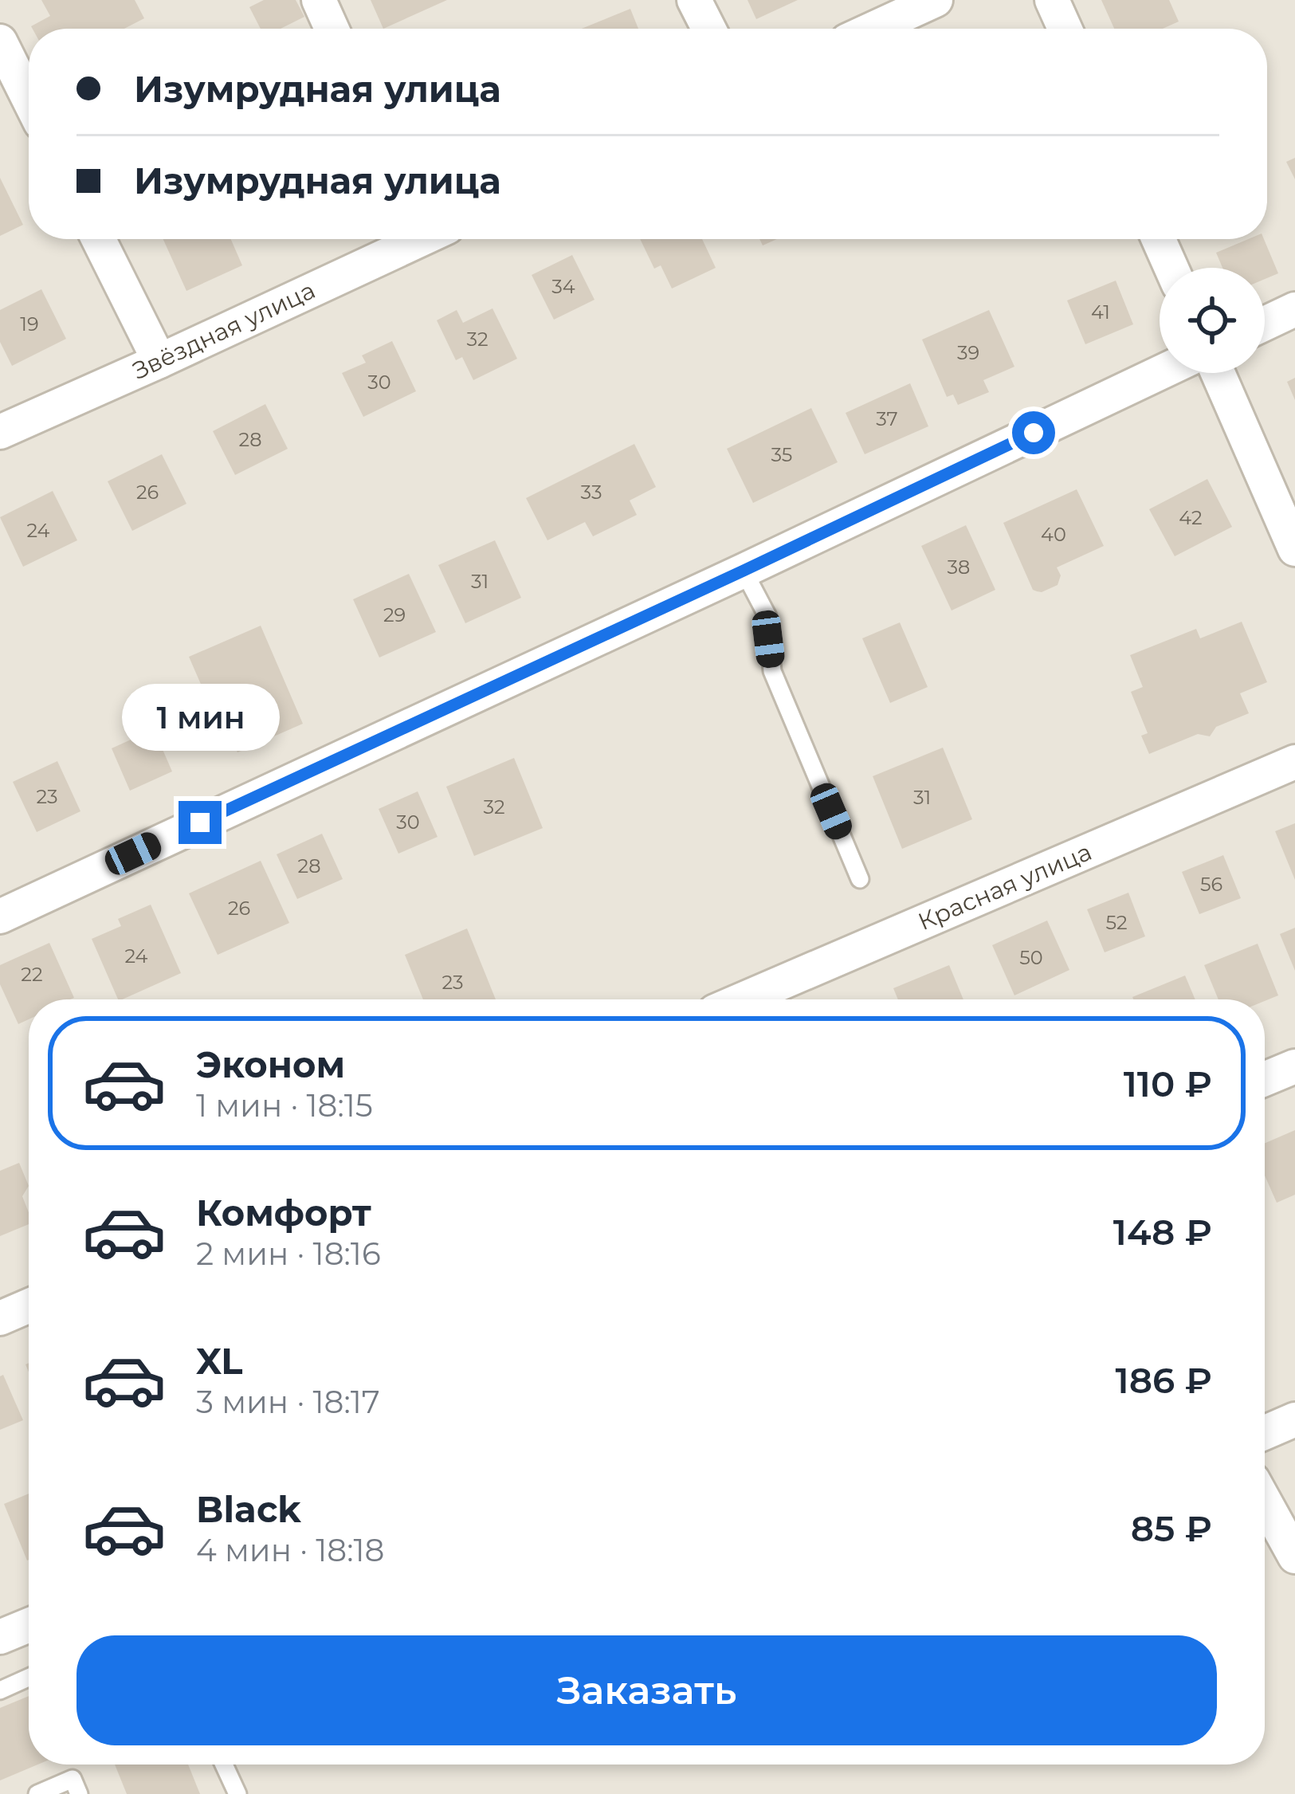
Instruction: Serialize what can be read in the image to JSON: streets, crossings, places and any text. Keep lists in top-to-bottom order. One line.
{"streets":{"street":["Звёздная улица","Красная улица"]},"house_numbers":["34","41","19","32","39","30","37","28","35","26","33","42","24","40","38","31","29","23","31","32","30","28","56","26","52","24","50","22","23"],"page":{"banner":["Изумрудная улица","Изумрудная улица"],"bubble":"1 мин","list":[{"name":"Эконом","note":"1 мин · 18:15","value":"110 ₽"},{"name":"Комфорт","note":"2 мин · 18:16","value":"148 ₽"},{"name":"XL","note":"3 мин · 18:17","value":"186 ₽"},{"name":"Black","note":"4 мин · 18:18","value":"85 ₽"}],"buttons":"Заказать"}}
